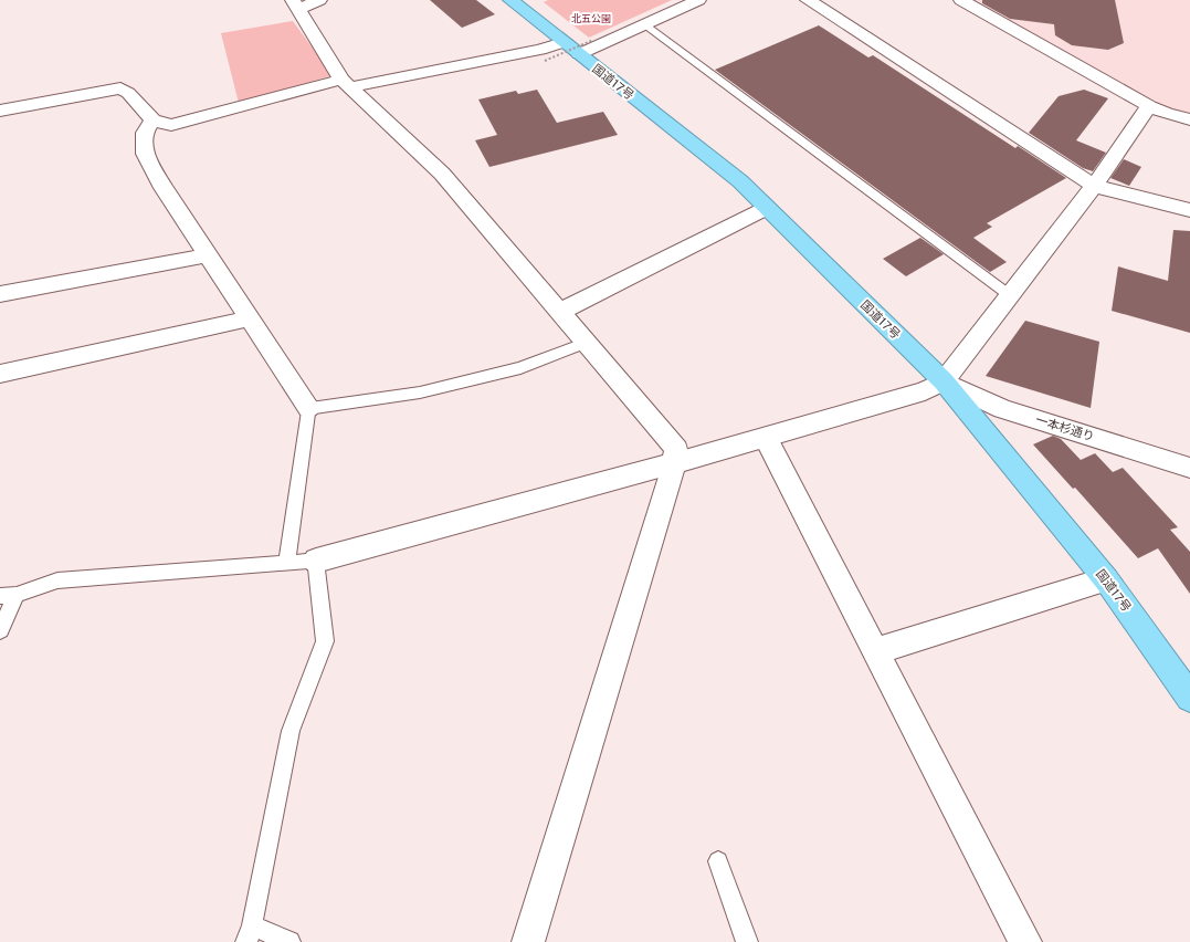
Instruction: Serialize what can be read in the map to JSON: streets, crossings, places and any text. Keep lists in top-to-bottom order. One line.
{"streets":{"highway":["国道17号"],"street":["一本杉通り"]},"crossings":[["国道17号","一本杉通り"]],"parks":["北五公園"]}
